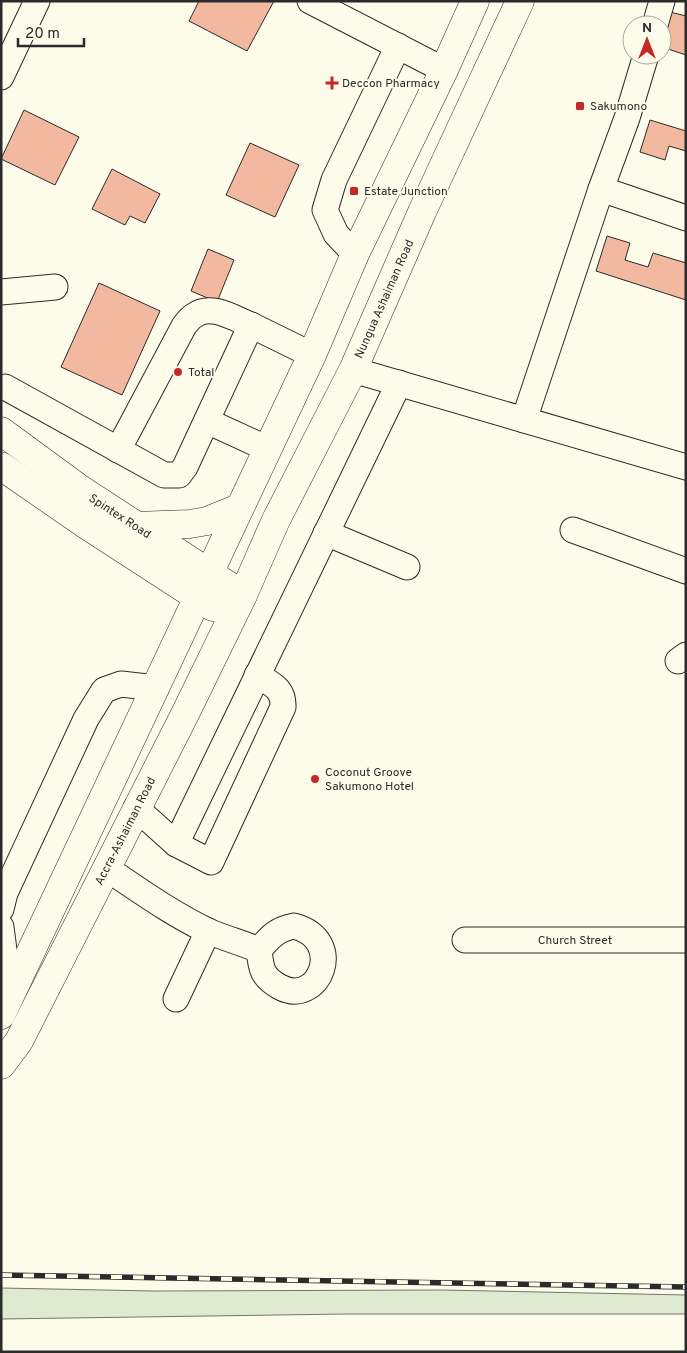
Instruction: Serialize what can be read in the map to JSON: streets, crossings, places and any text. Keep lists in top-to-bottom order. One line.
{"streets":{"main road":["Nungua Ashaiman Road","Spintex Road","Accra-Ashaiman Road"],"street":["Church Street"]},"crossings":[["Nungua Ashaiman Road","Spintex Road"],["Nungua Ashaiman Road","Accra-Ashaiman Road"],["Spintex Road","Accra-Ashaiman Road"]],"places":{"health":["Deccon Pharmacy"],"transit":["Sakumono","Estate Junction"],"other":["Total","Coconut Groove Sakumono Hotel"]},"scale_bar":"20 m","north":"top"}
